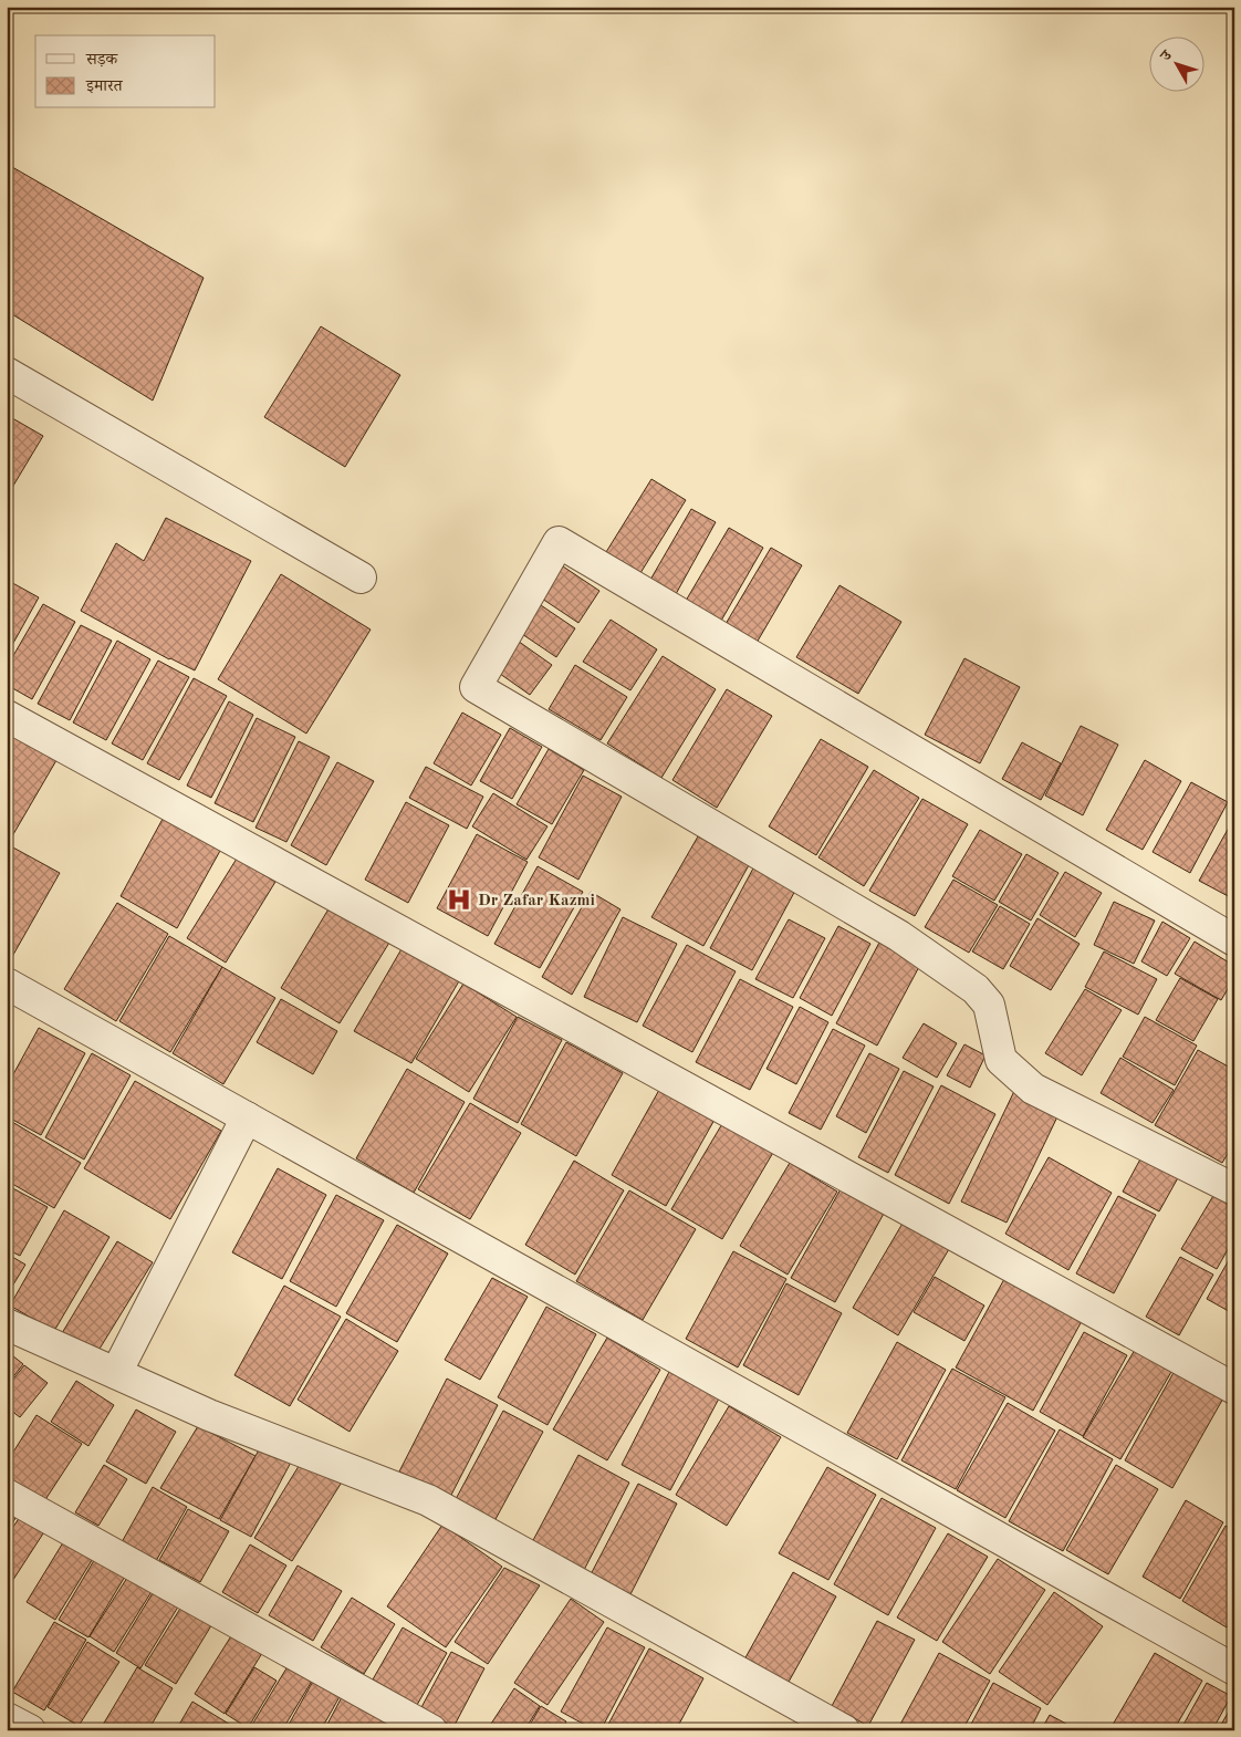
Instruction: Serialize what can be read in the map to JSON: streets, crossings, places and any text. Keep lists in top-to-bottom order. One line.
{"places":{"hospital":["Dr Zafar Kazmi"]},"legend":["सड़क","इमारत"],"north":"top left"}
